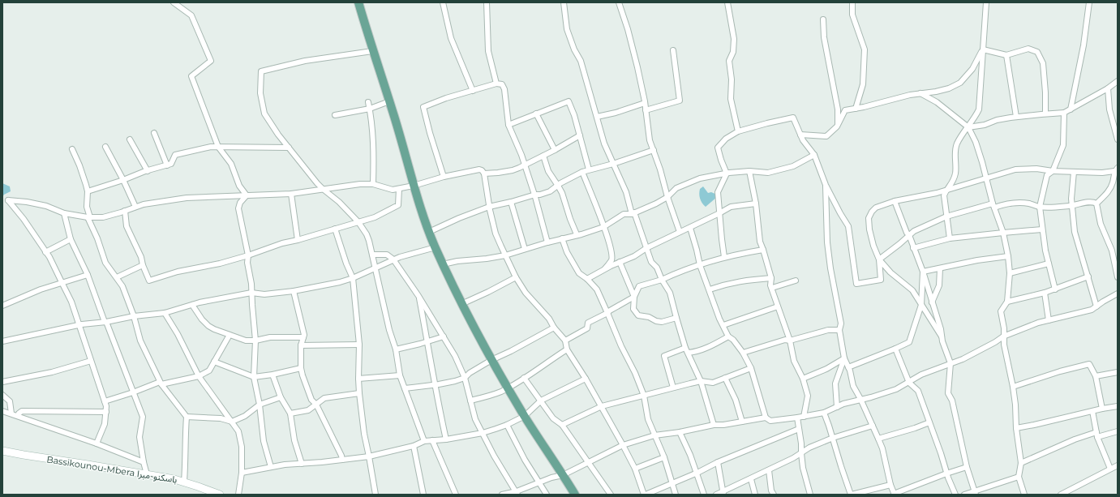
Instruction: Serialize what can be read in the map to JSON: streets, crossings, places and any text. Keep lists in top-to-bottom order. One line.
{"streets":{"street":["Bassikounou-Mbera باسكنو-مبرا"]}}
